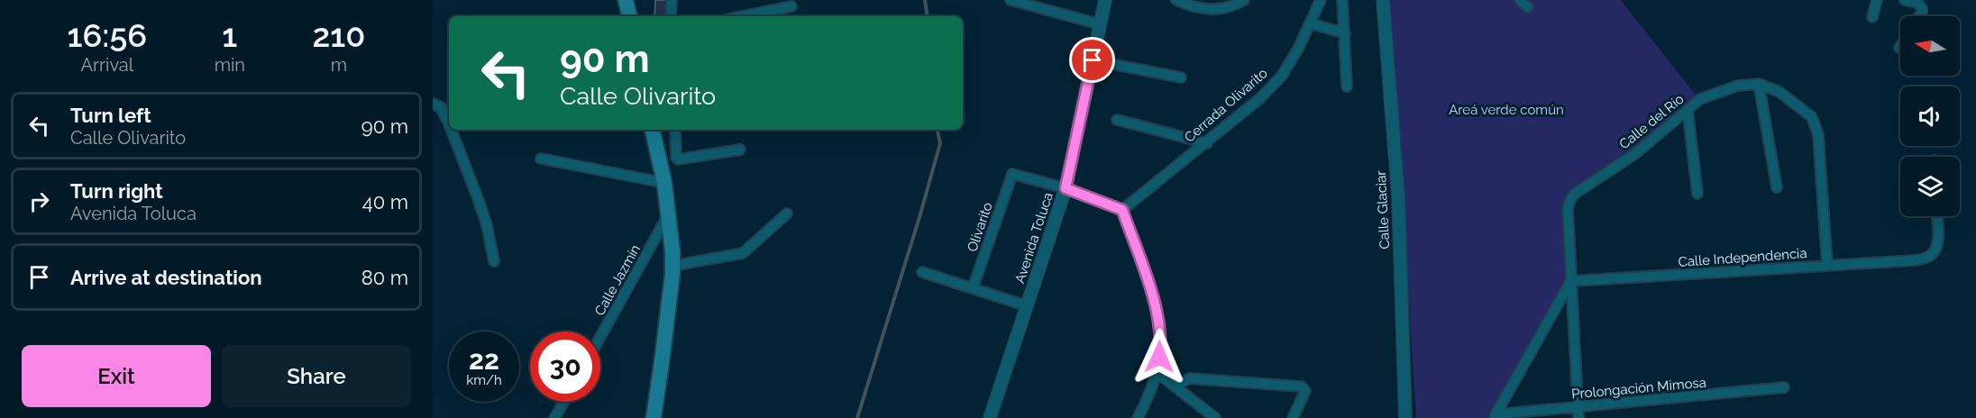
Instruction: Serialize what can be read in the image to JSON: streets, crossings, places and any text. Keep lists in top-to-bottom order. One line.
{"streets":{"street":["Cerrada Olivarito","Calle del Río","Calle Glaciar","Olivarito","Avenida Toluca","Calle Independencia","Calle Jazmín","Prolongación Mimosa"]},"crossings":[["Calle del Río","Calle Independencia"],["Olivarito","Avenida Toluca"]],"parks":["Areá verde común"],"north":"left","page":{"eta":["16:56","Arrival","1","min","210","m"],"turn":["90 m","Calle Olivarito"],"list":[{"name":"Turn left","note":"Calle Olivarito","value":"90 m"},{"name":"Turn right","note":"Avenida Toluca","value":"40 m"},{"name":"Arrive at destination","value":"80 m"}],"speed":"22 km/h","limit":"30","buttons":["Exit","Share"]}}
